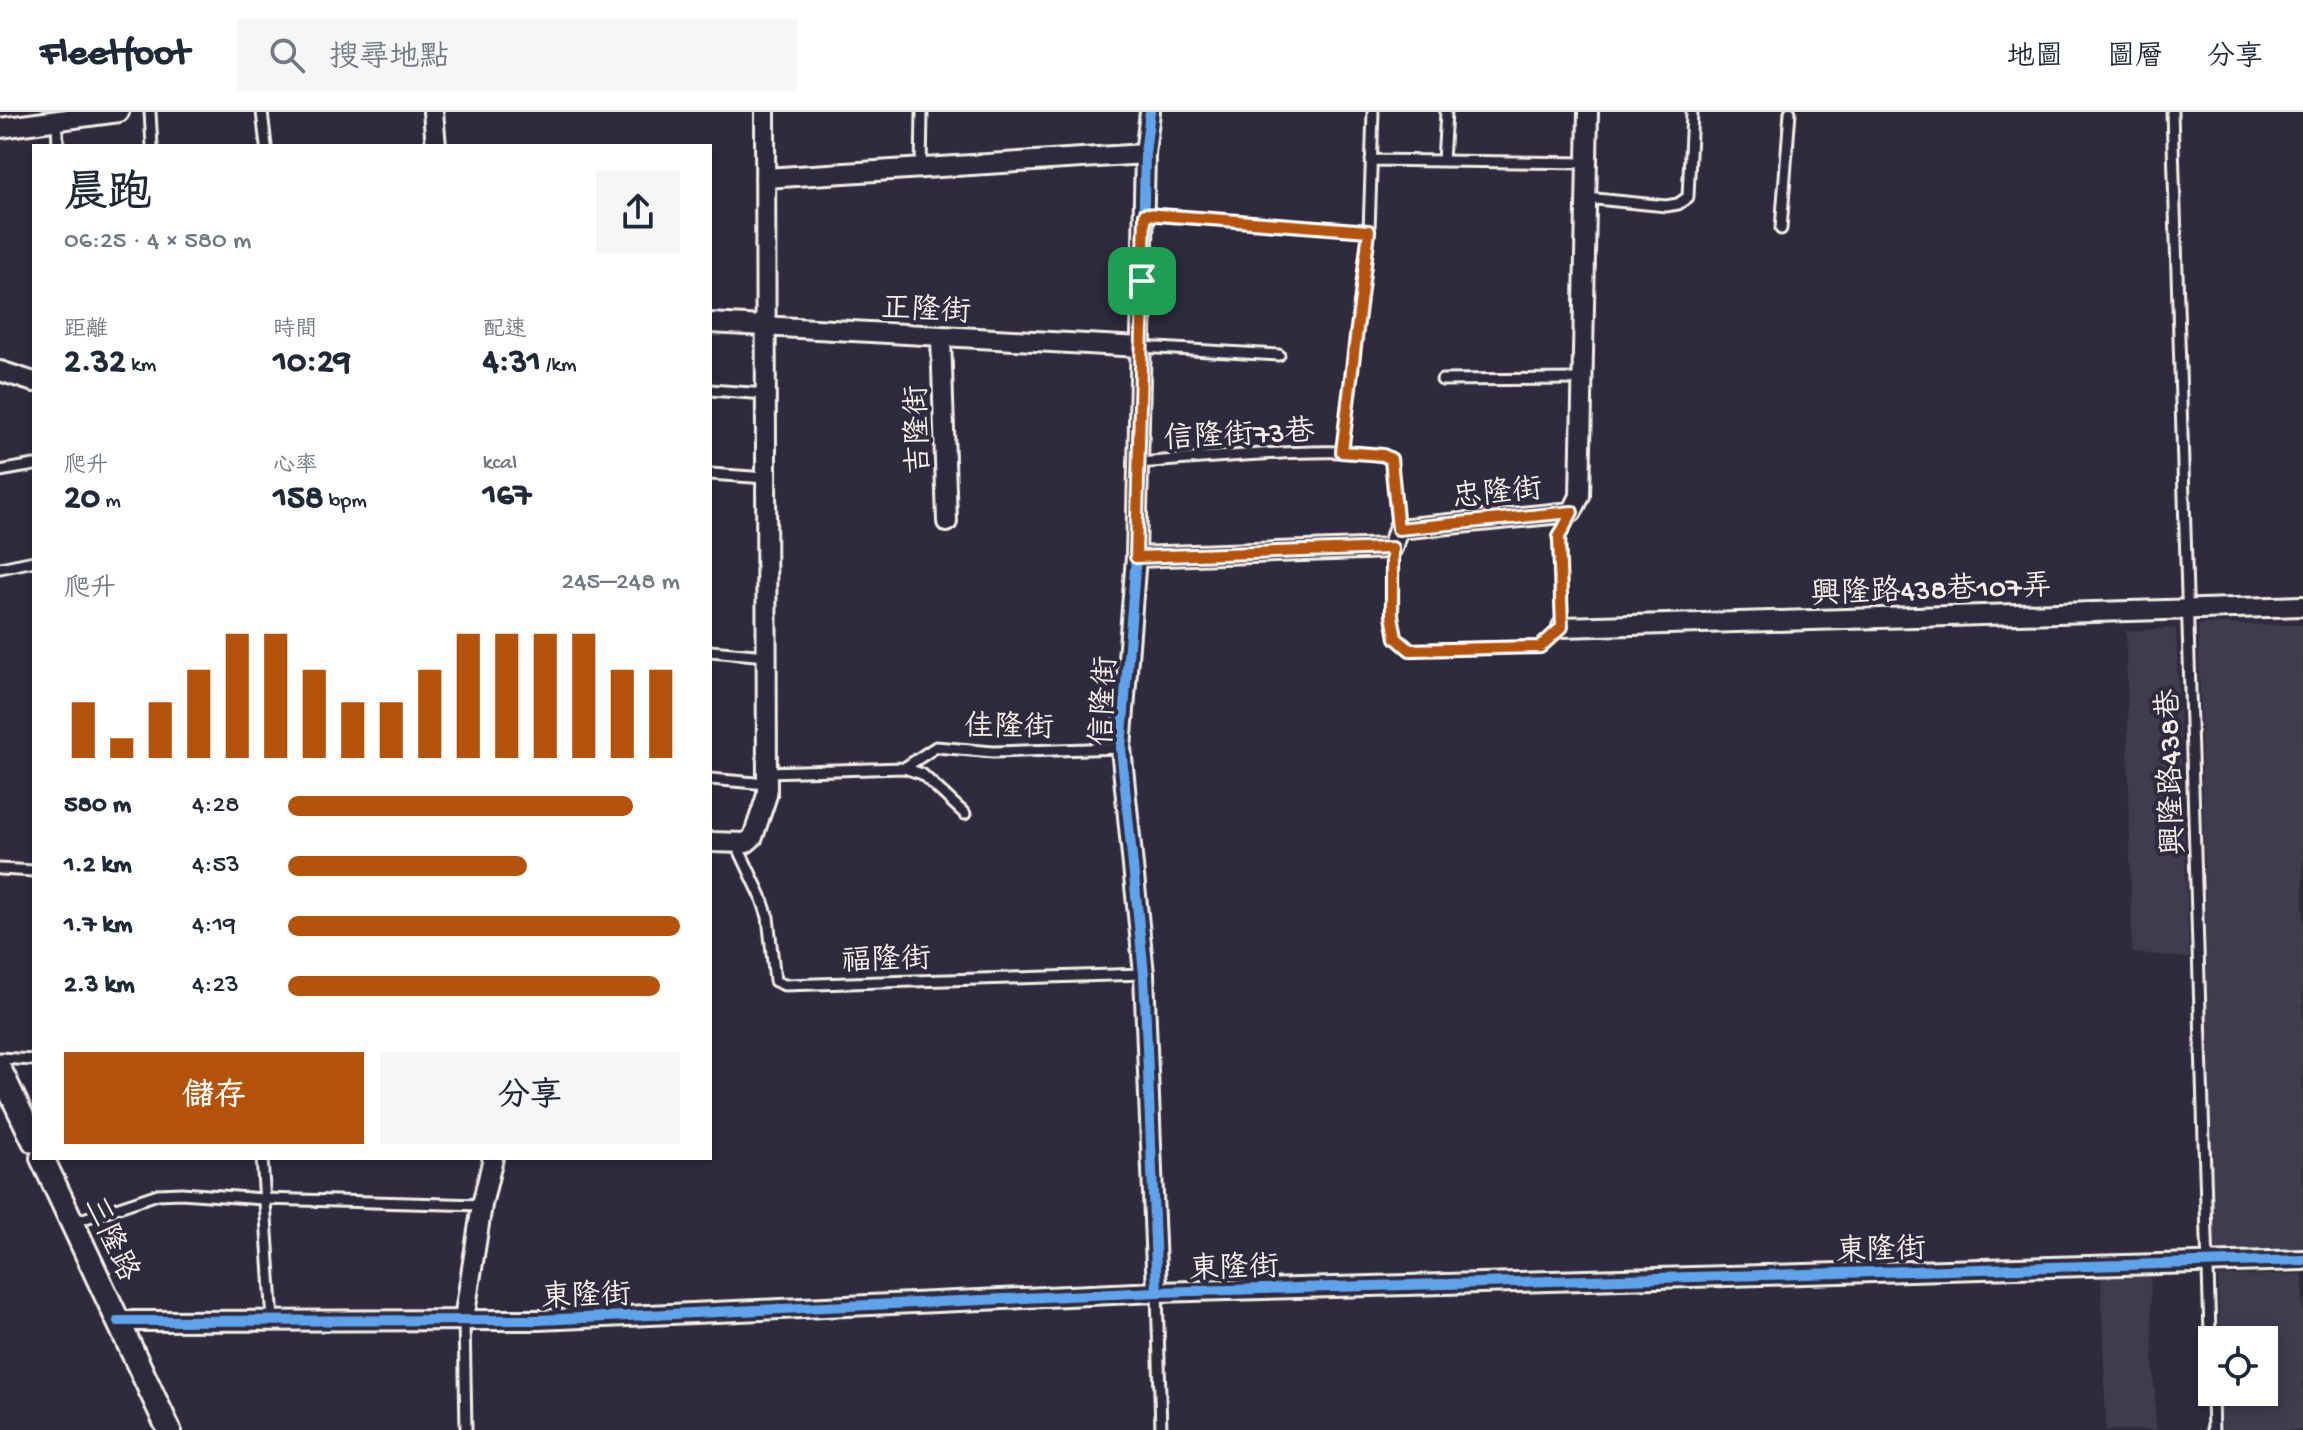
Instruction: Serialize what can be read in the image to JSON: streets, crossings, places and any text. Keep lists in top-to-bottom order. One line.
{"streets":{"street":["正隆街","吉隆街","忠隆街","興隆路438巷107弄","信隆街","三隆路","東隆街"],"lane":["信隆街73巷","佳隆街","興隆路438巷","福隆街"]},"crossings":[["正隆街","吉隆街"],["正隆街","信隆街"],["信隆街73巷","忠隆街"],["信隆街73巷","信隆街"],["興隆路438巷107弄","興隆路438巷"],["信隆街","佳隆街"],["信隆街","福隆街"],["信隆街","東隆街"],["興隆路438巷","東隆街"],["三隆路","東隆街"]],"page":{"header":"Fleetfoot","search":"搜尋地點","nav":["地圖","圖層","分享"],"heading":["晨跑","06:25 · 4 × 580 m"],"stats":[["距離","2.32 km"],["時間","10:29"],["配速","4:31 /km"],["爬升","20 m"],["心率","158 bpm"],["kcal","167"]],"chart":["爬升","245–248 m"],"list":[{"name":"580 m","note":"4:28"},{"name":"1.2 km","note":"4:53"},{"name":"1.7 km","note":"4:19"},{"name":"2.3 km","note":"4:23"}],"buttons":["儲存","分享"]}}
